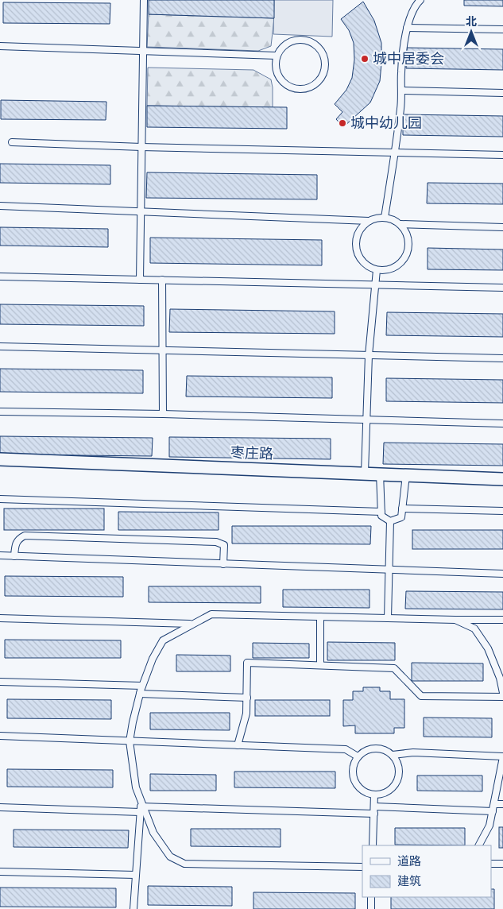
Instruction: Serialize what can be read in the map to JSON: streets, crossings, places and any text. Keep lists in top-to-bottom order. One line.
{"streets":{"street":["枣庄路"]},"places":["城中居委会","城中幼儿园"],"legend":["道路","建筑"],"north":"top"}
